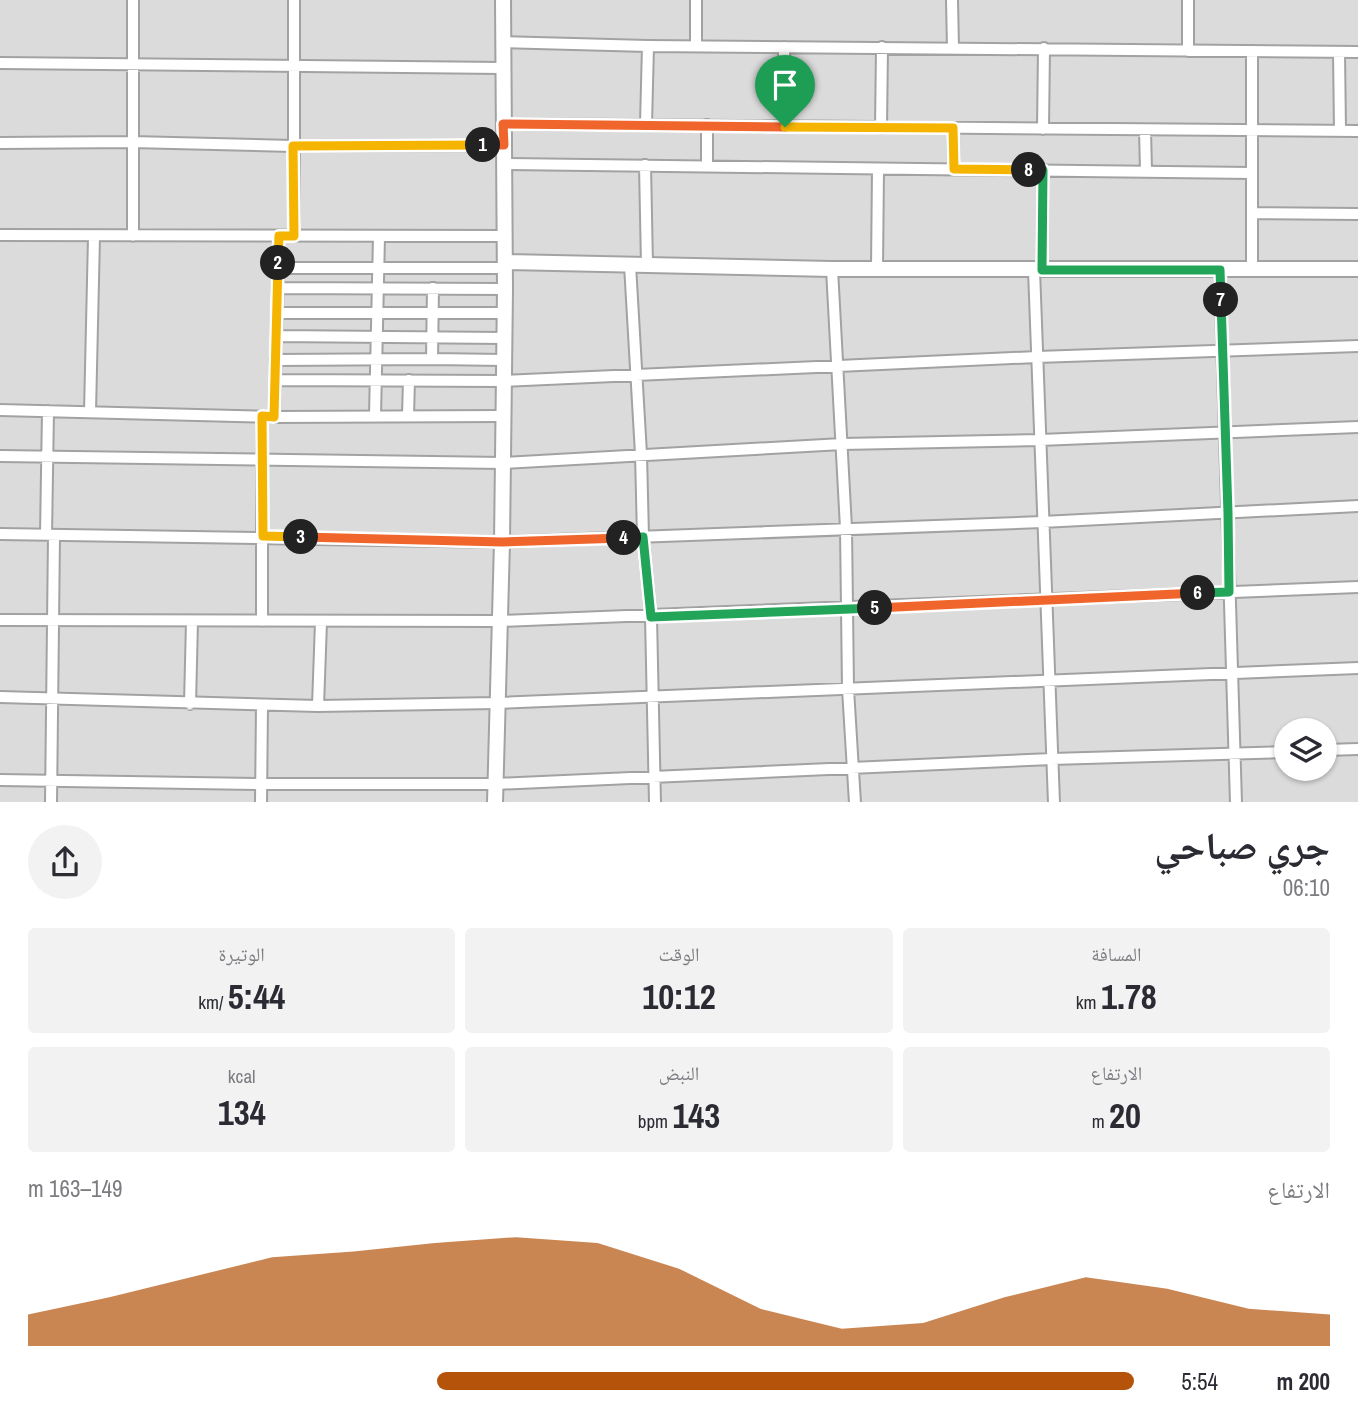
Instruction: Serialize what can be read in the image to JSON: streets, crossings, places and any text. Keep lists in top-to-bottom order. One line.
{"page":{"pins":["1","8","2","7","3","4","6","5"],"heading":["جري صباحي","06:10"],"stats":[["المسافة","1.78 km"],["الوقت","10:12"],["الوتيرة","5:44 /km"],["الارتفاع","20 m"],["النبض","143 bpm"],["kcal","134"]],"chart":["الارتفاع","149–163 m"],"list":[{"name":"200 m","note":"5:54"}]}}
